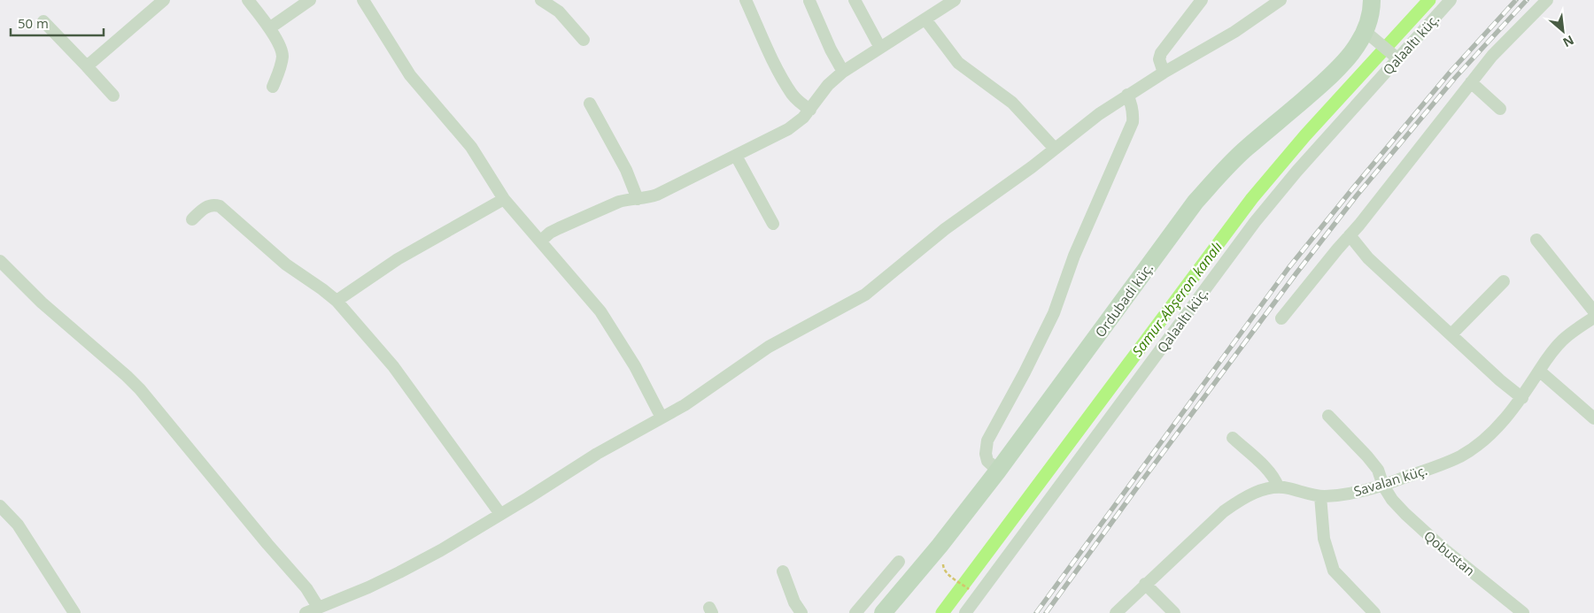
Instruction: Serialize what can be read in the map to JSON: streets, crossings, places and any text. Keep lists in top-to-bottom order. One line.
{"streets":{"street":["Qalaaltı küç.","Ordubadi küç.","Savalan küç.","Qobustan"]},"crossings":[["Savalan küç.","Qobustan"]],"water":["Samur-Abşeron kanalı"],"scale_bar":"50 m","north":"bottom right"}
